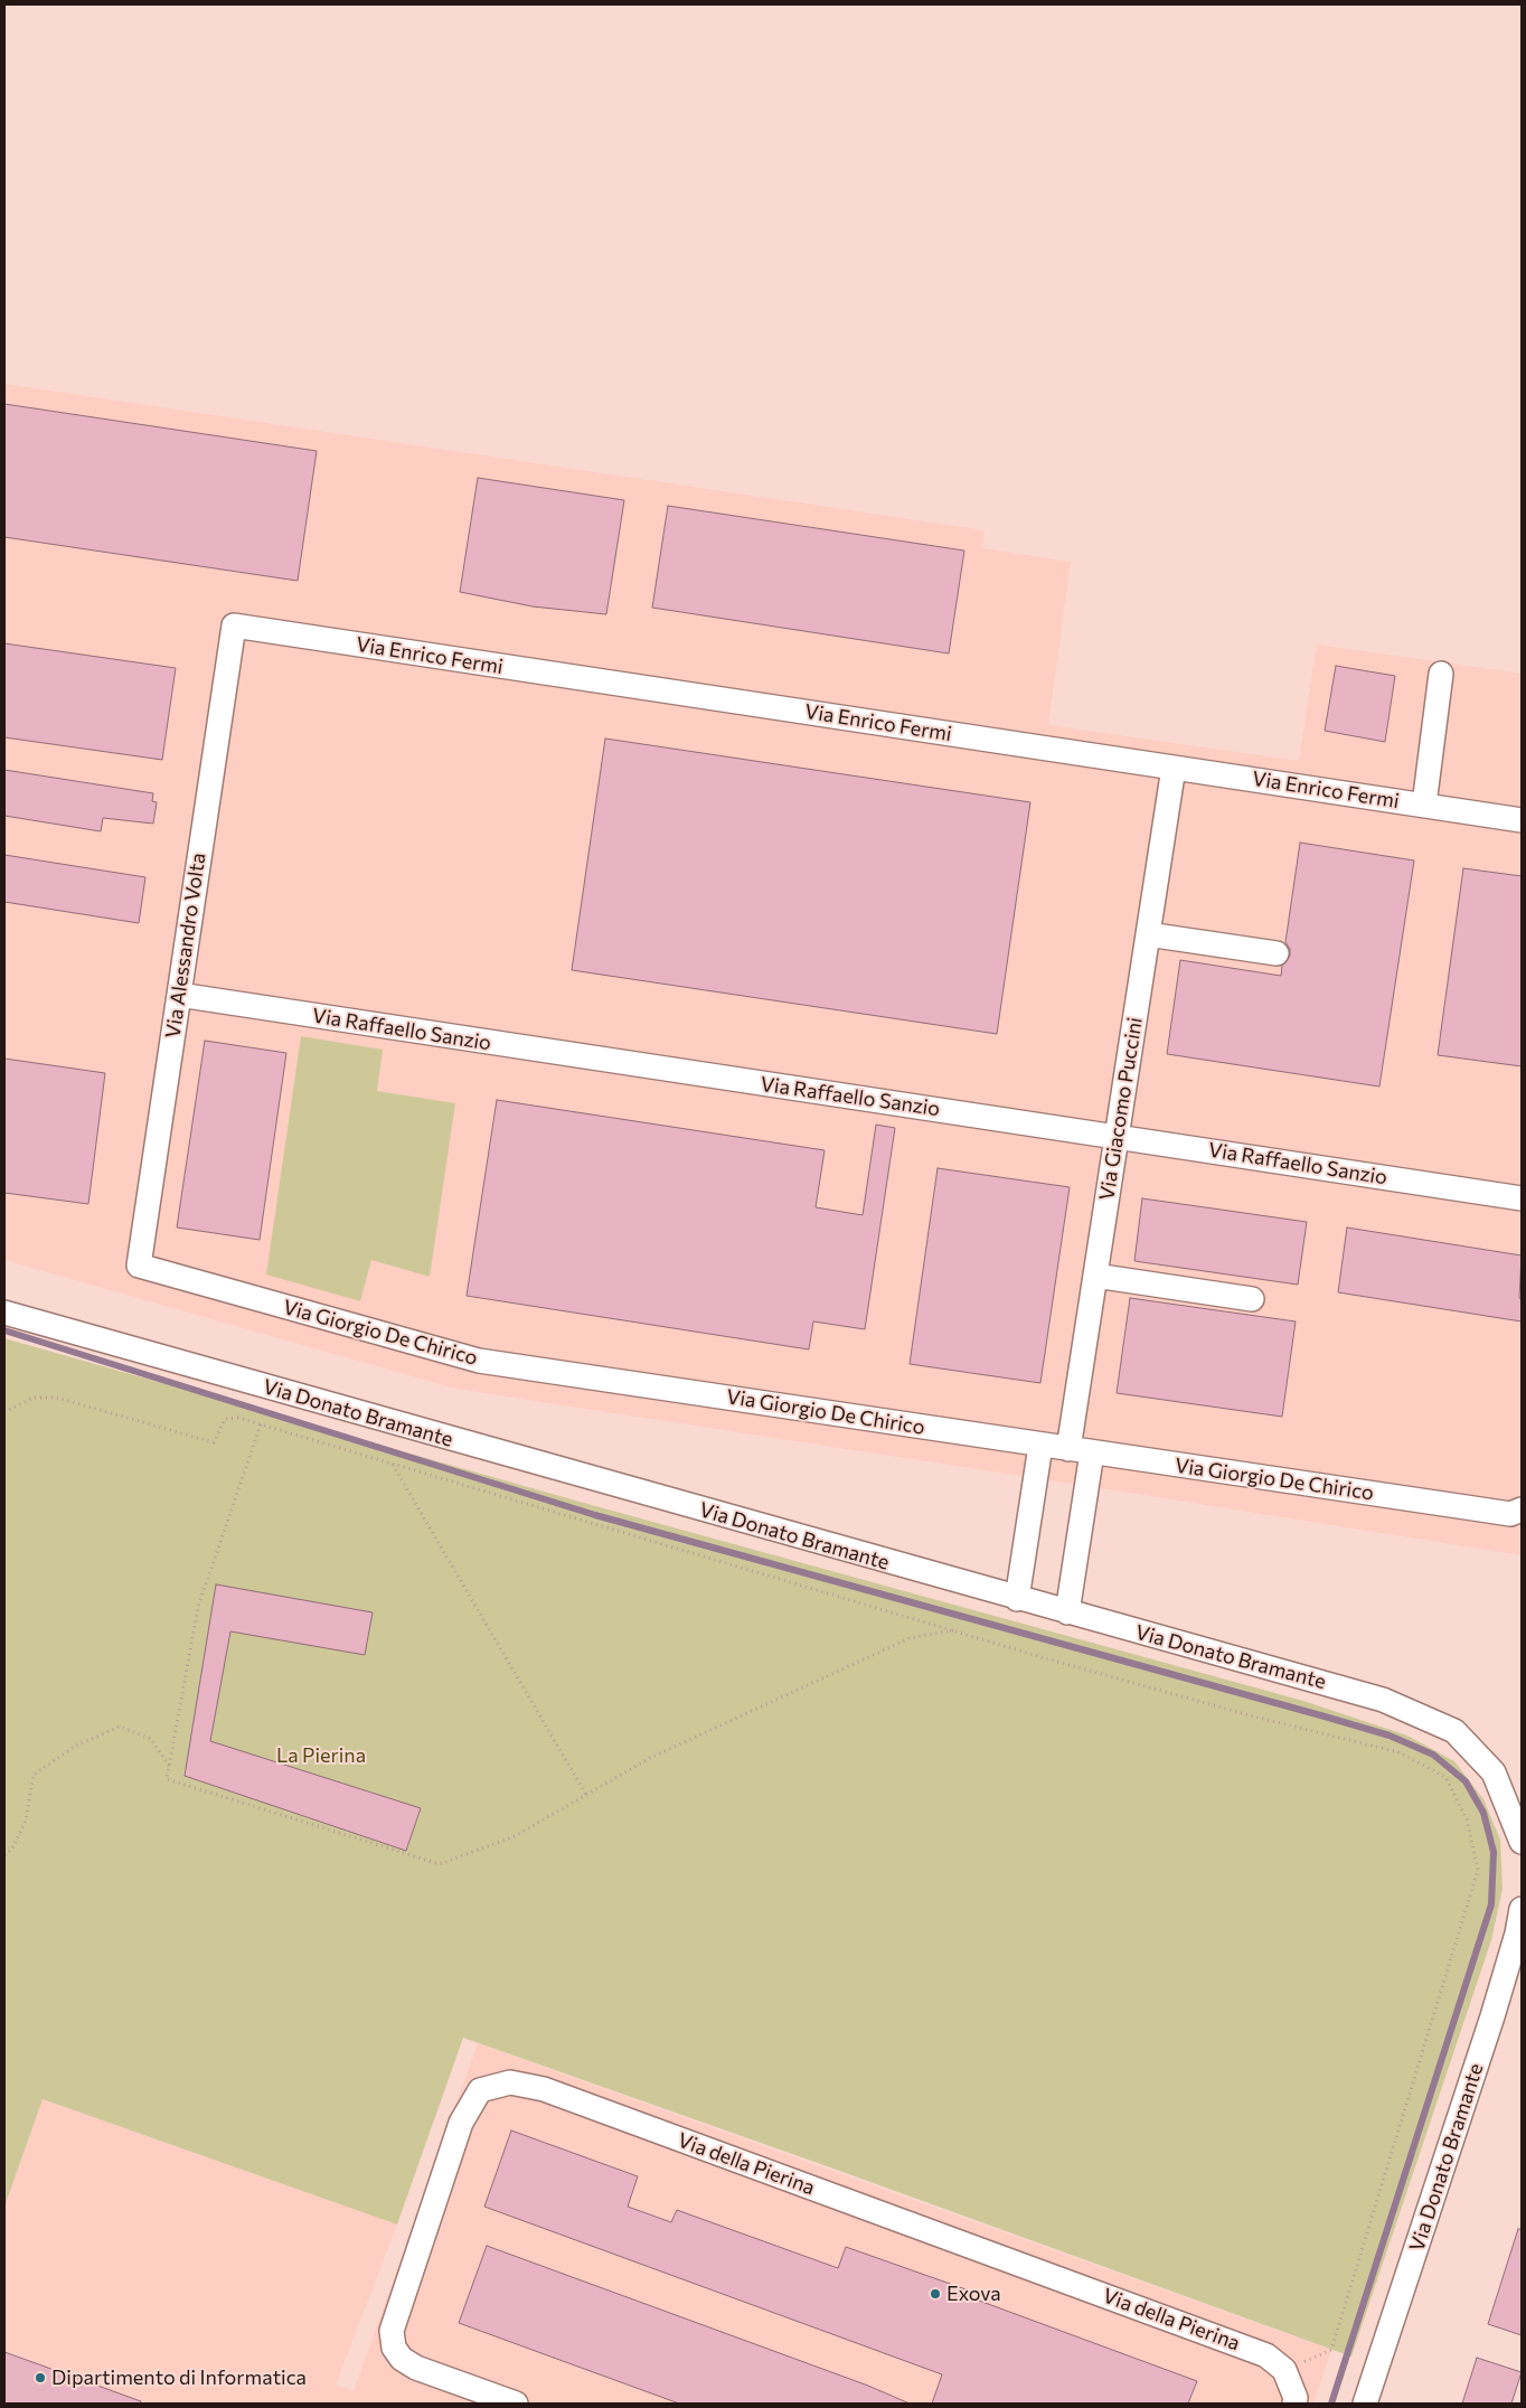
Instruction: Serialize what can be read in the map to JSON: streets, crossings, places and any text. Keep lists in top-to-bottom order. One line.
{"streets":{"street":["Via Enrico Fermi","Via Alessandro Volta","Via Raffaello Sanzio","Via Giacomo Puccini","Via Giorgio De Chirico","Via Donato Bramante","Via della Pierina"]},"crossings":[["Via Enrico Fermi","Via Alessandro Volta"],["Via Enrico Fermi","Via Giacomo Puccini"],["Via Alessandro Volta","Via Raffaello Sanzio"],["Via Alessandro Volta","Via Giorgio De Chirico"],["Via Raffaello Sanzio","Via Giacomo Puccini"],["Via Giacomo Puccini","Via Giorgio De Chirico"],["Via Giacomo Puccini","Via Donato Bramante"]],"parks":["La Pierina"],"places":["Exova","Dipartimento di Informatica"]}
